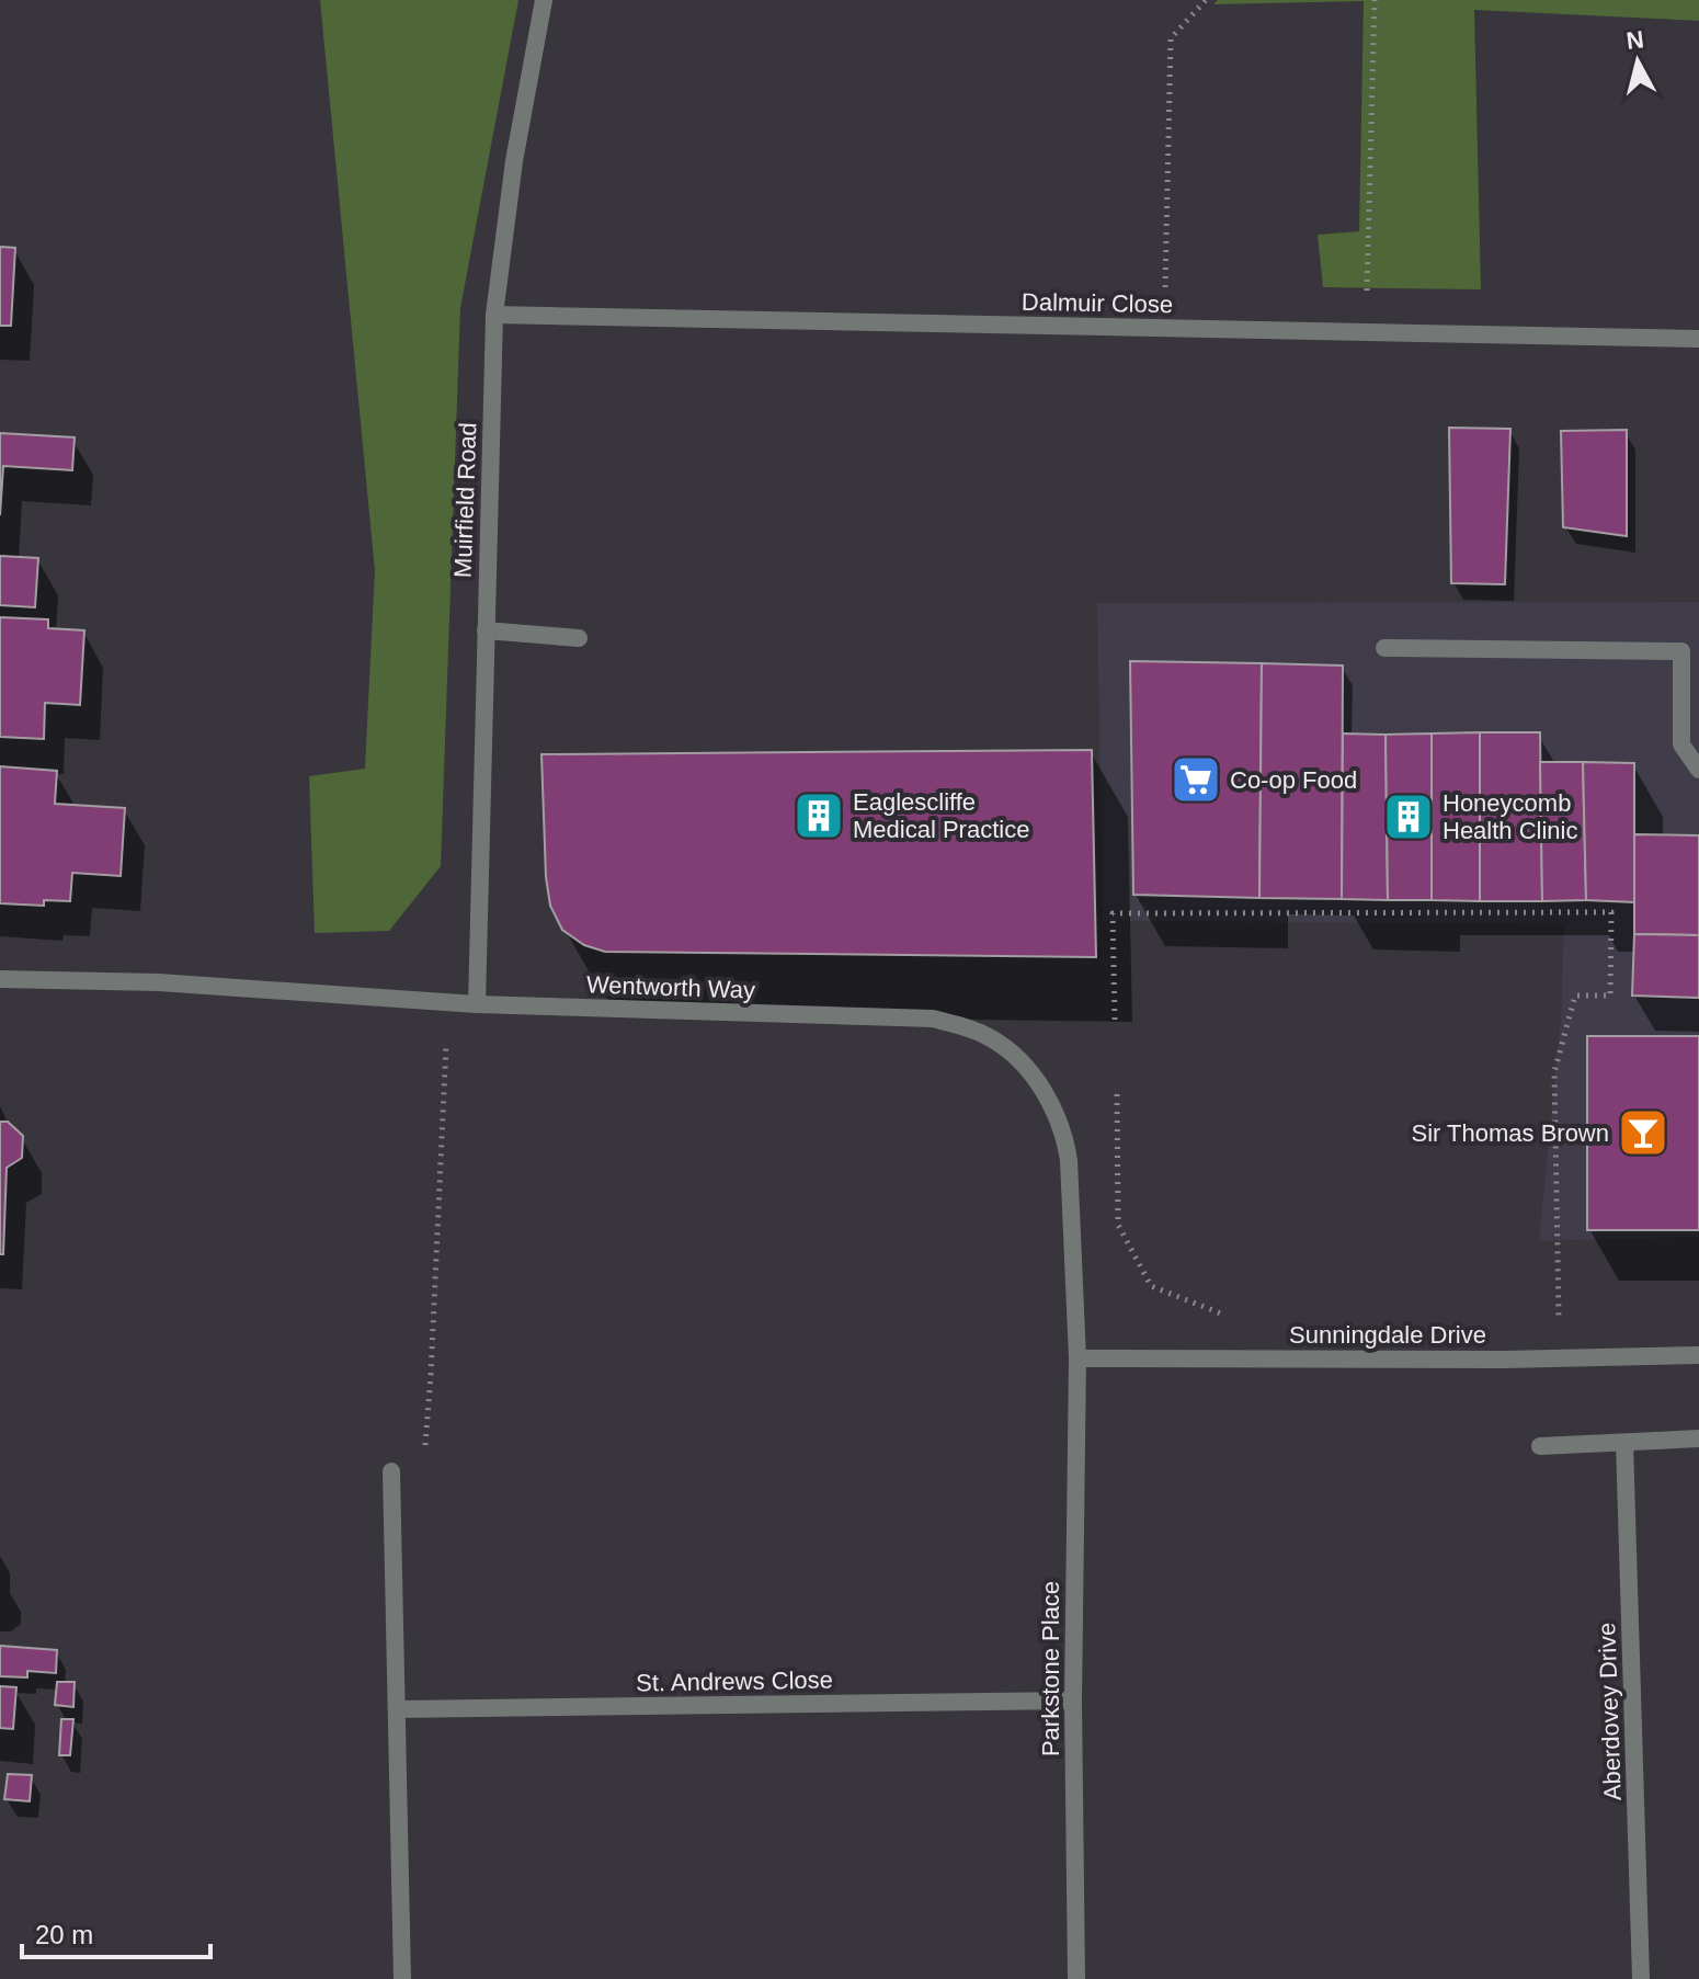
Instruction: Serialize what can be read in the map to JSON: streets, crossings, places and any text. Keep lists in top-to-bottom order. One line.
{"streets":{"street":["Dalmuir Close","Muirfield Road","Wentworth Way","Sunningdale Drive","Parkstone Place","St. Andrews Close","Aberdovey Drive"]},"crossings":[["Dalmuir Close","Muirfield Road"],["Muirfield Road","Wentworth Way"],["Wentworth Way","Sunningdale Drive"],["Wentworth Way","Parkstone Place"],["Sunningdale Drive","Parkstone Place"],["Parkstone Place","St. Andrews Close"]],"places":{"supermarket":["Co-op Food"],"building":["Eaglescliffe Medical Practice","Honeycomb Health Clinic"],"bar":["Sir Thomas Brown"]},"scale_bar":"20 m","north":"top"}
